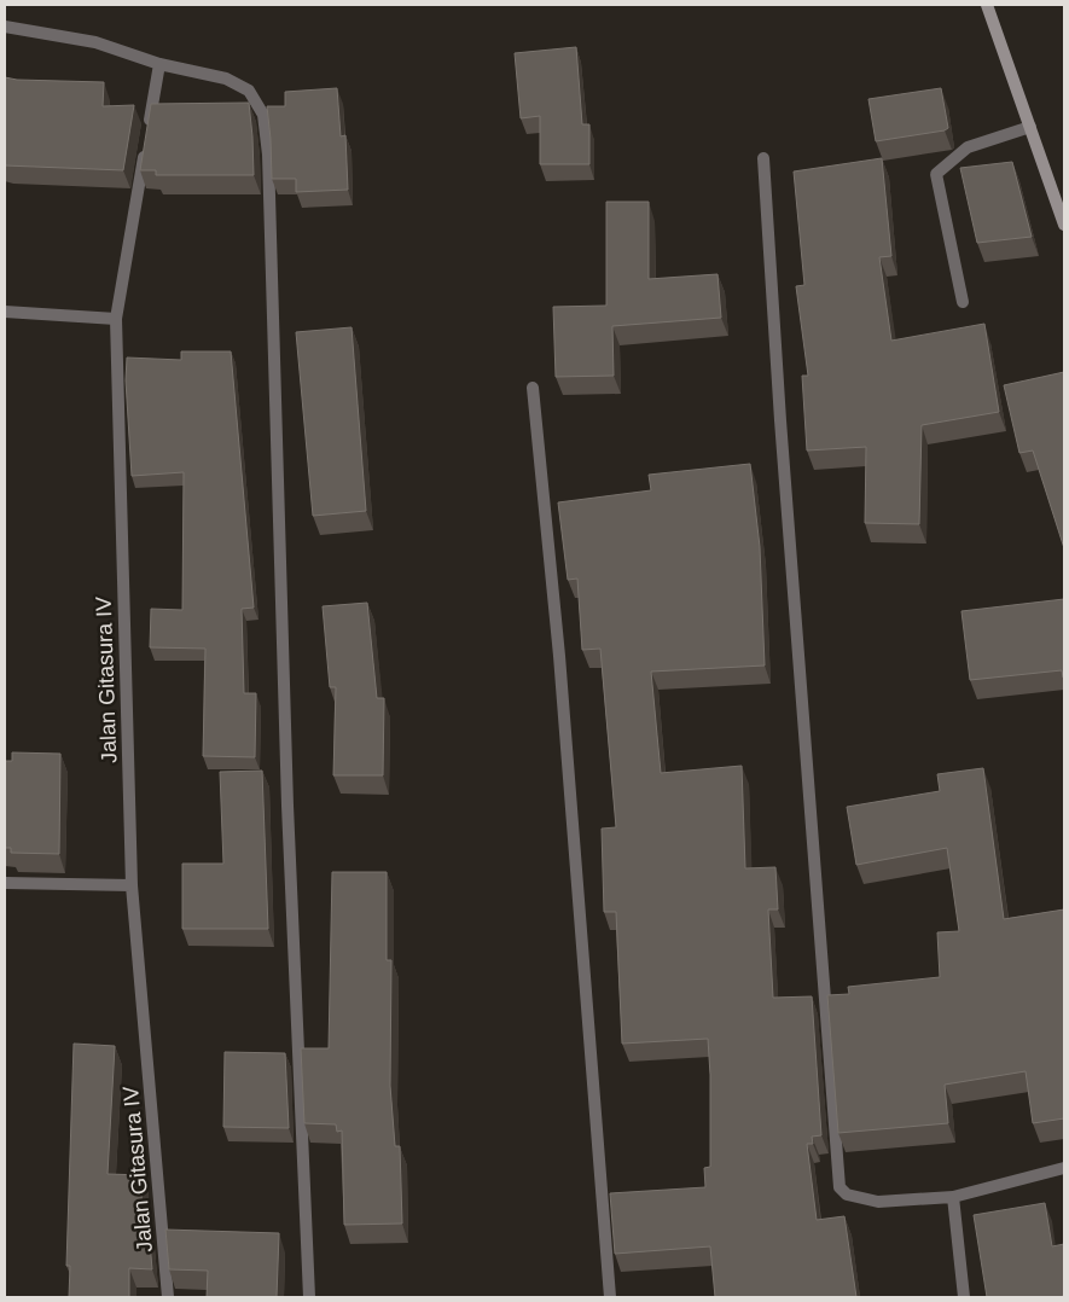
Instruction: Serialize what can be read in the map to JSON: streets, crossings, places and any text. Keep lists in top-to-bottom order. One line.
{"streets":{"street":["Jalan Gitasura IV"]}}
